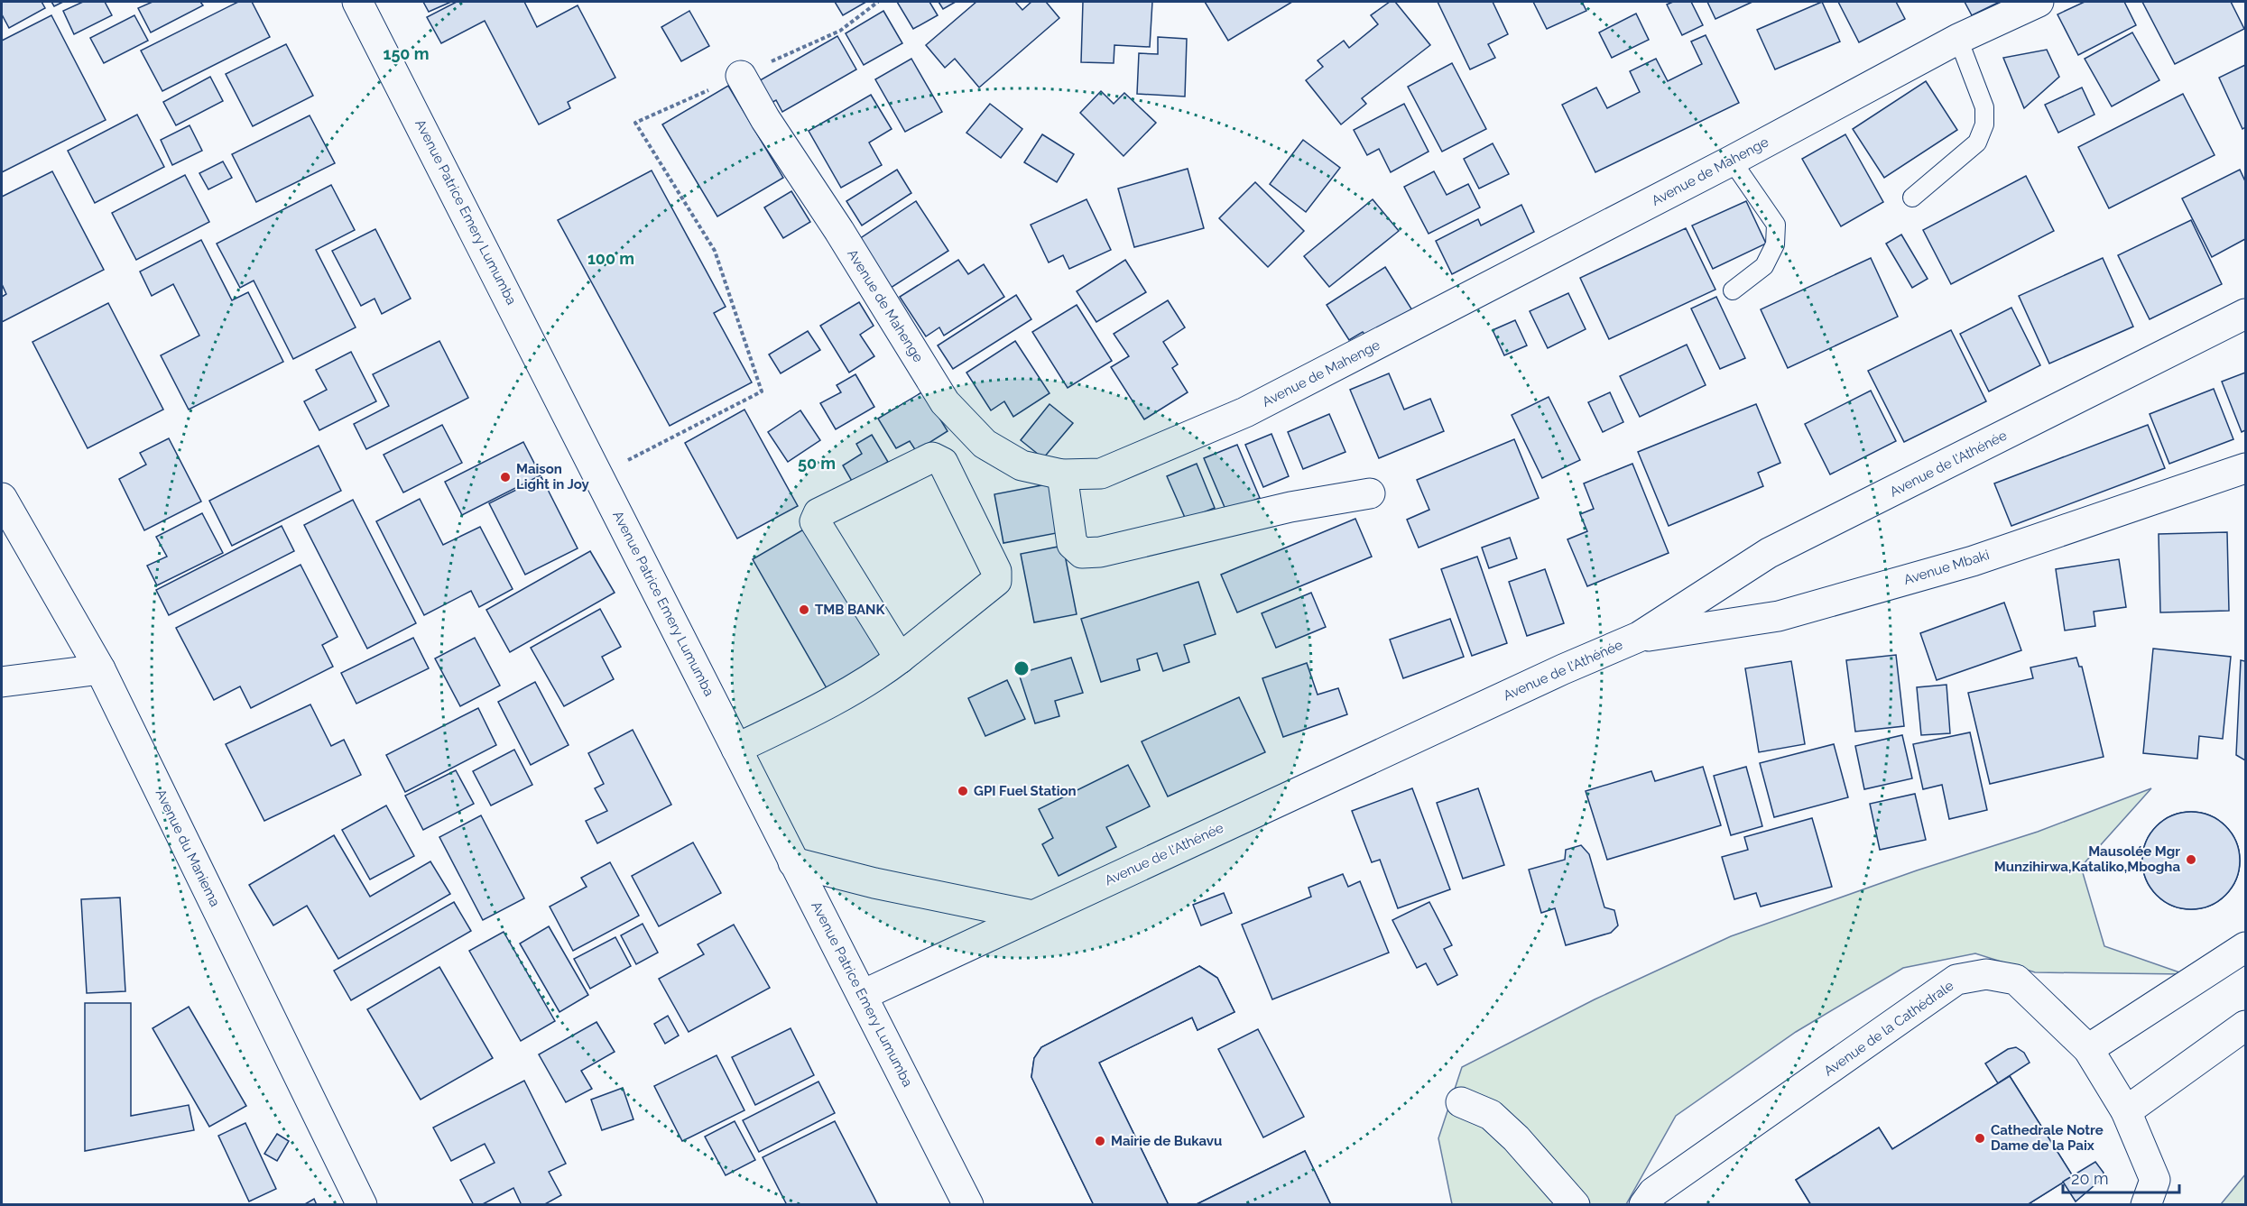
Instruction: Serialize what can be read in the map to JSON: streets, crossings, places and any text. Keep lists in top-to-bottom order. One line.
{"streets":{"street":["Avenue de Mahenge","Avenue Patrice Emery Lumumba","Avenue de l'Athénée","Avenue Mbaki","Avenue du Maniema","Avenue de la Cathédrale"]},"crossings":[["Avenue Patrice Emery Lumumba","Avenue de l'Athénée"],["Avenue de l'Athénée","Avenue Mbaki"]],"places":["Maison Light in Joy","TMB BANK","GPI Fuel Station","Mausolée Mgr Munzihirwa,Kataliko,Mbogha","Cathedrale Notre Dame de la Paix","Mairie de Bukavu"],"scale_bar":"20 m","rings":["150 m","100 m","50 m"]}
